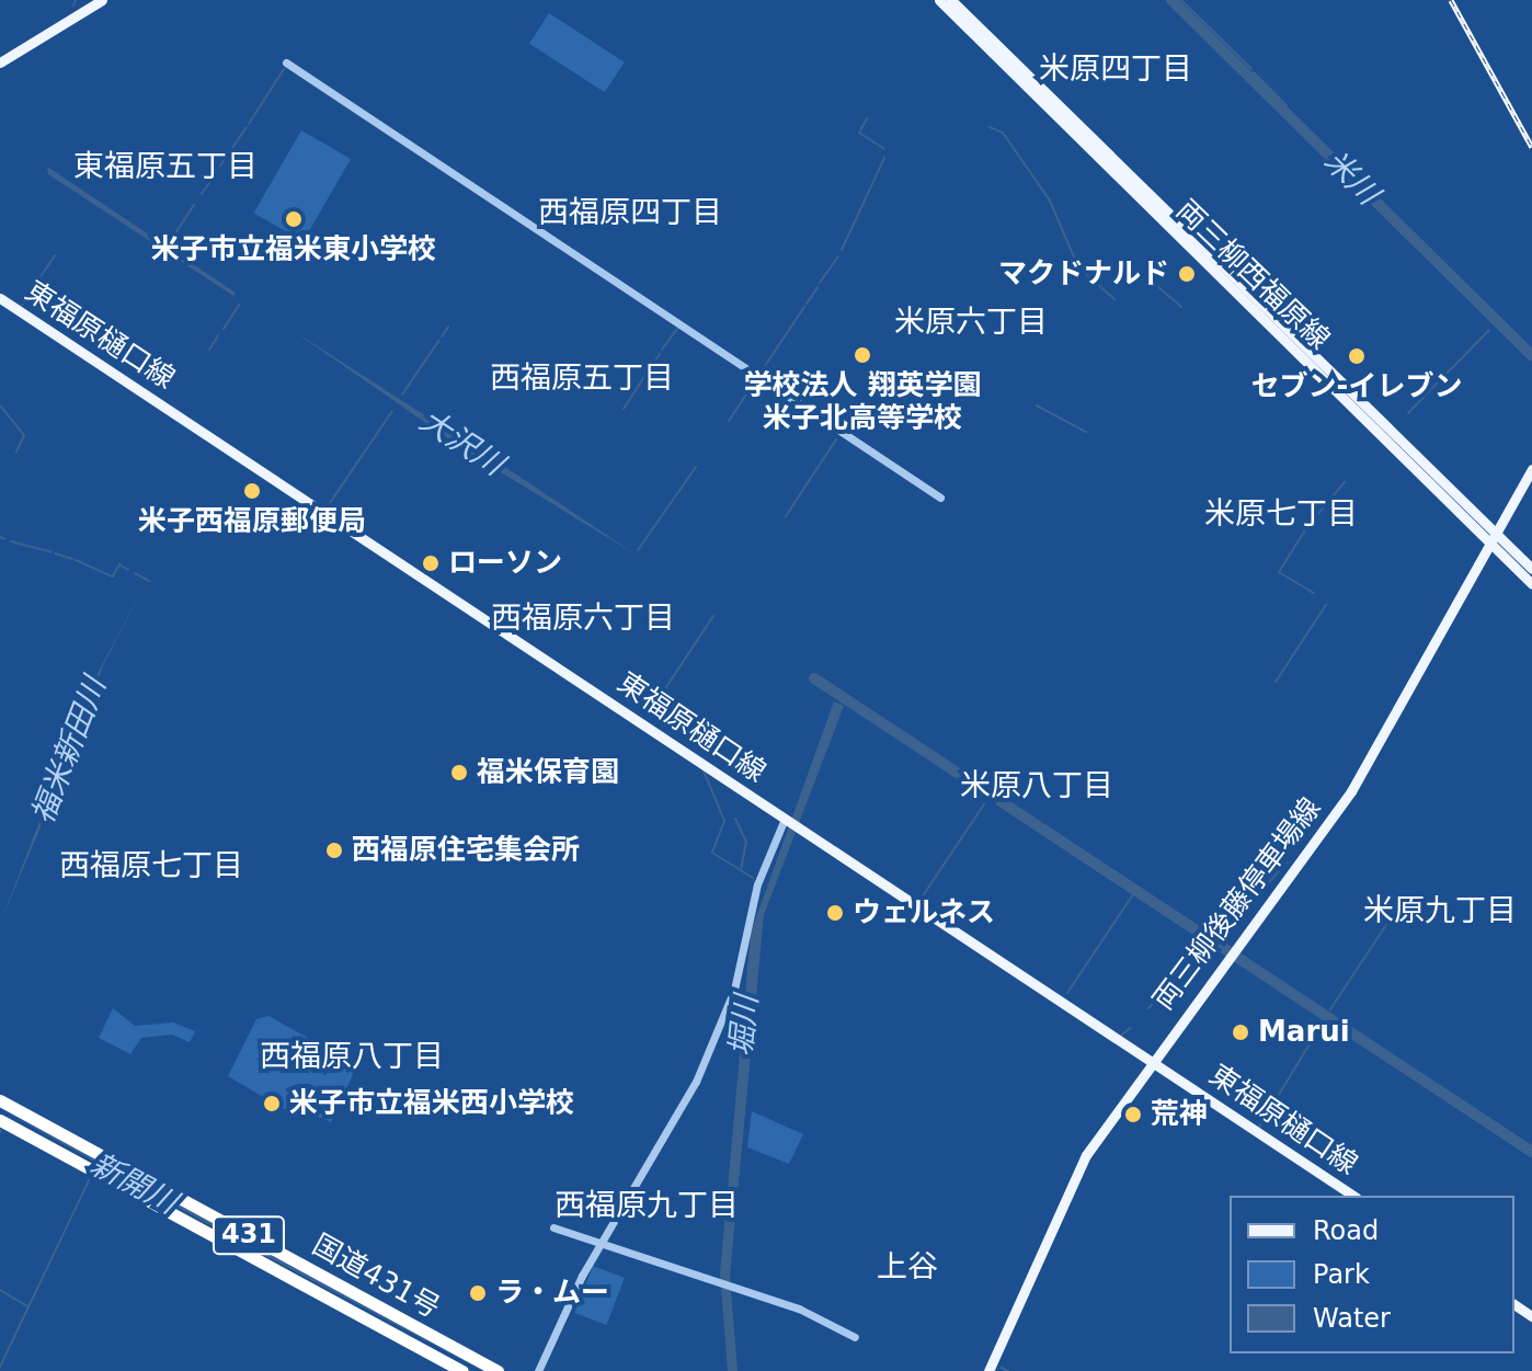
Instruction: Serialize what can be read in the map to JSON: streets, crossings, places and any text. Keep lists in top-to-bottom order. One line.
{"streets":{"highway":["431","国道431号"],"main road":["両三柳西福原線","東福原樋口線","両三柳後藤停車場線"]},"crossings":[["両三柳西福原線","両三柳後藤停車場線"],["東福原樋口線","両三柳後藤停車場線"]],"districts":["米原四丁目","東福原五丁目","西福原四丁目","米原六丁目","西福原五丁目","米原七丁目","西福原六丁目","米原八丁目","西福原七丁目","米原九丁目","西福原八丁目","西福原九丁目","上谷"],"water":["米川","大沢川","福米新田川","堀川","新開川"],"places":["米子市立福米東小学校","マクドナルド","学校法人 翔英学園 米子北高等学校","セブン-イレブン","米子西福原郵便局","ローソン","福米保育園","西福原住宅集会所","ウェルネス","Marui","米子市立福米西小学校","荒神","ラ・ムー"],"legend":["Road","Park","Water"]}
